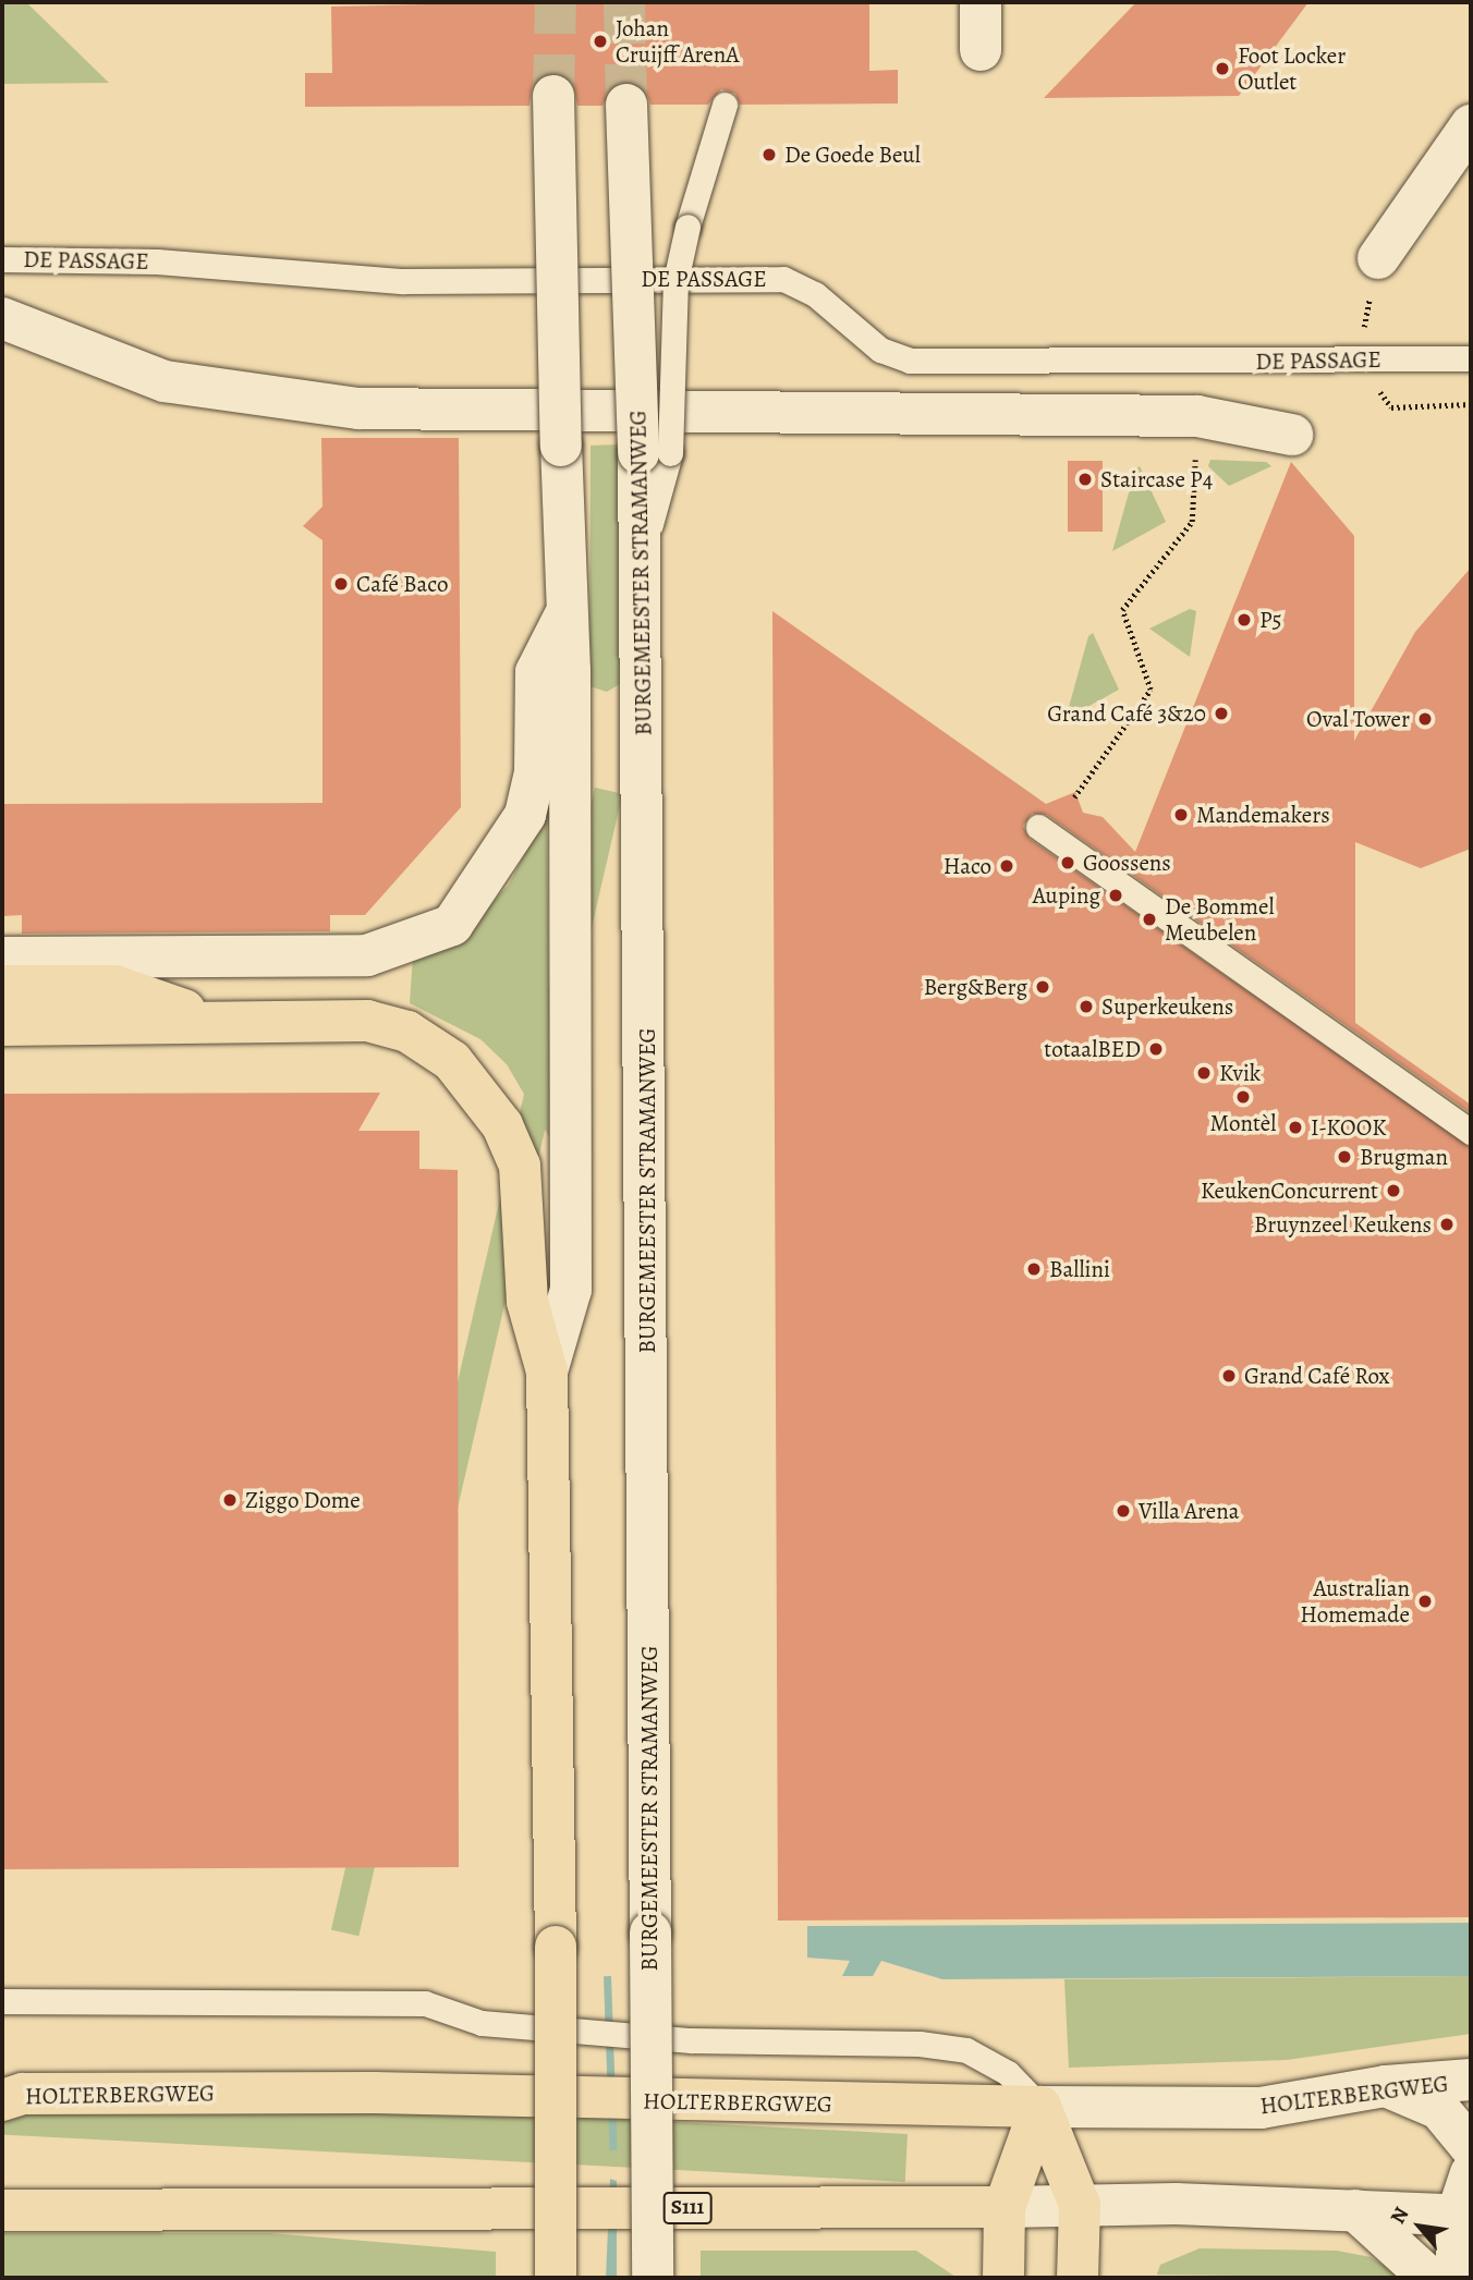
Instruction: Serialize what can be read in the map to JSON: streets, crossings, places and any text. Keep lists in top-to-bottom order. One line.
{"streets":{"main road":["BURGEMEESTER STRAMANWEG","HOLTERBERGWEG","S111"],"lane":["DE PASSAGE"]},"places":["Johan Cruijff ArenA","Foot Locker Outlet","De Goede Beul","Staircase P4","Café Baco","P5","Grand Café 3&20","Oval Tower","Mandemakers","Goossens","Haco","Auping","De Bommel Meubelen","Berg&Berg","Superkeukens","totaalBED","Kvik","Montèl","I-KOOK","Brugman","KeukenConcurrent","Bruynzeel Keukens","Ballini","Grand Café Rox","Ziggo Dome","Villa Arena","Australian Homemade"],"north":"top left"}
